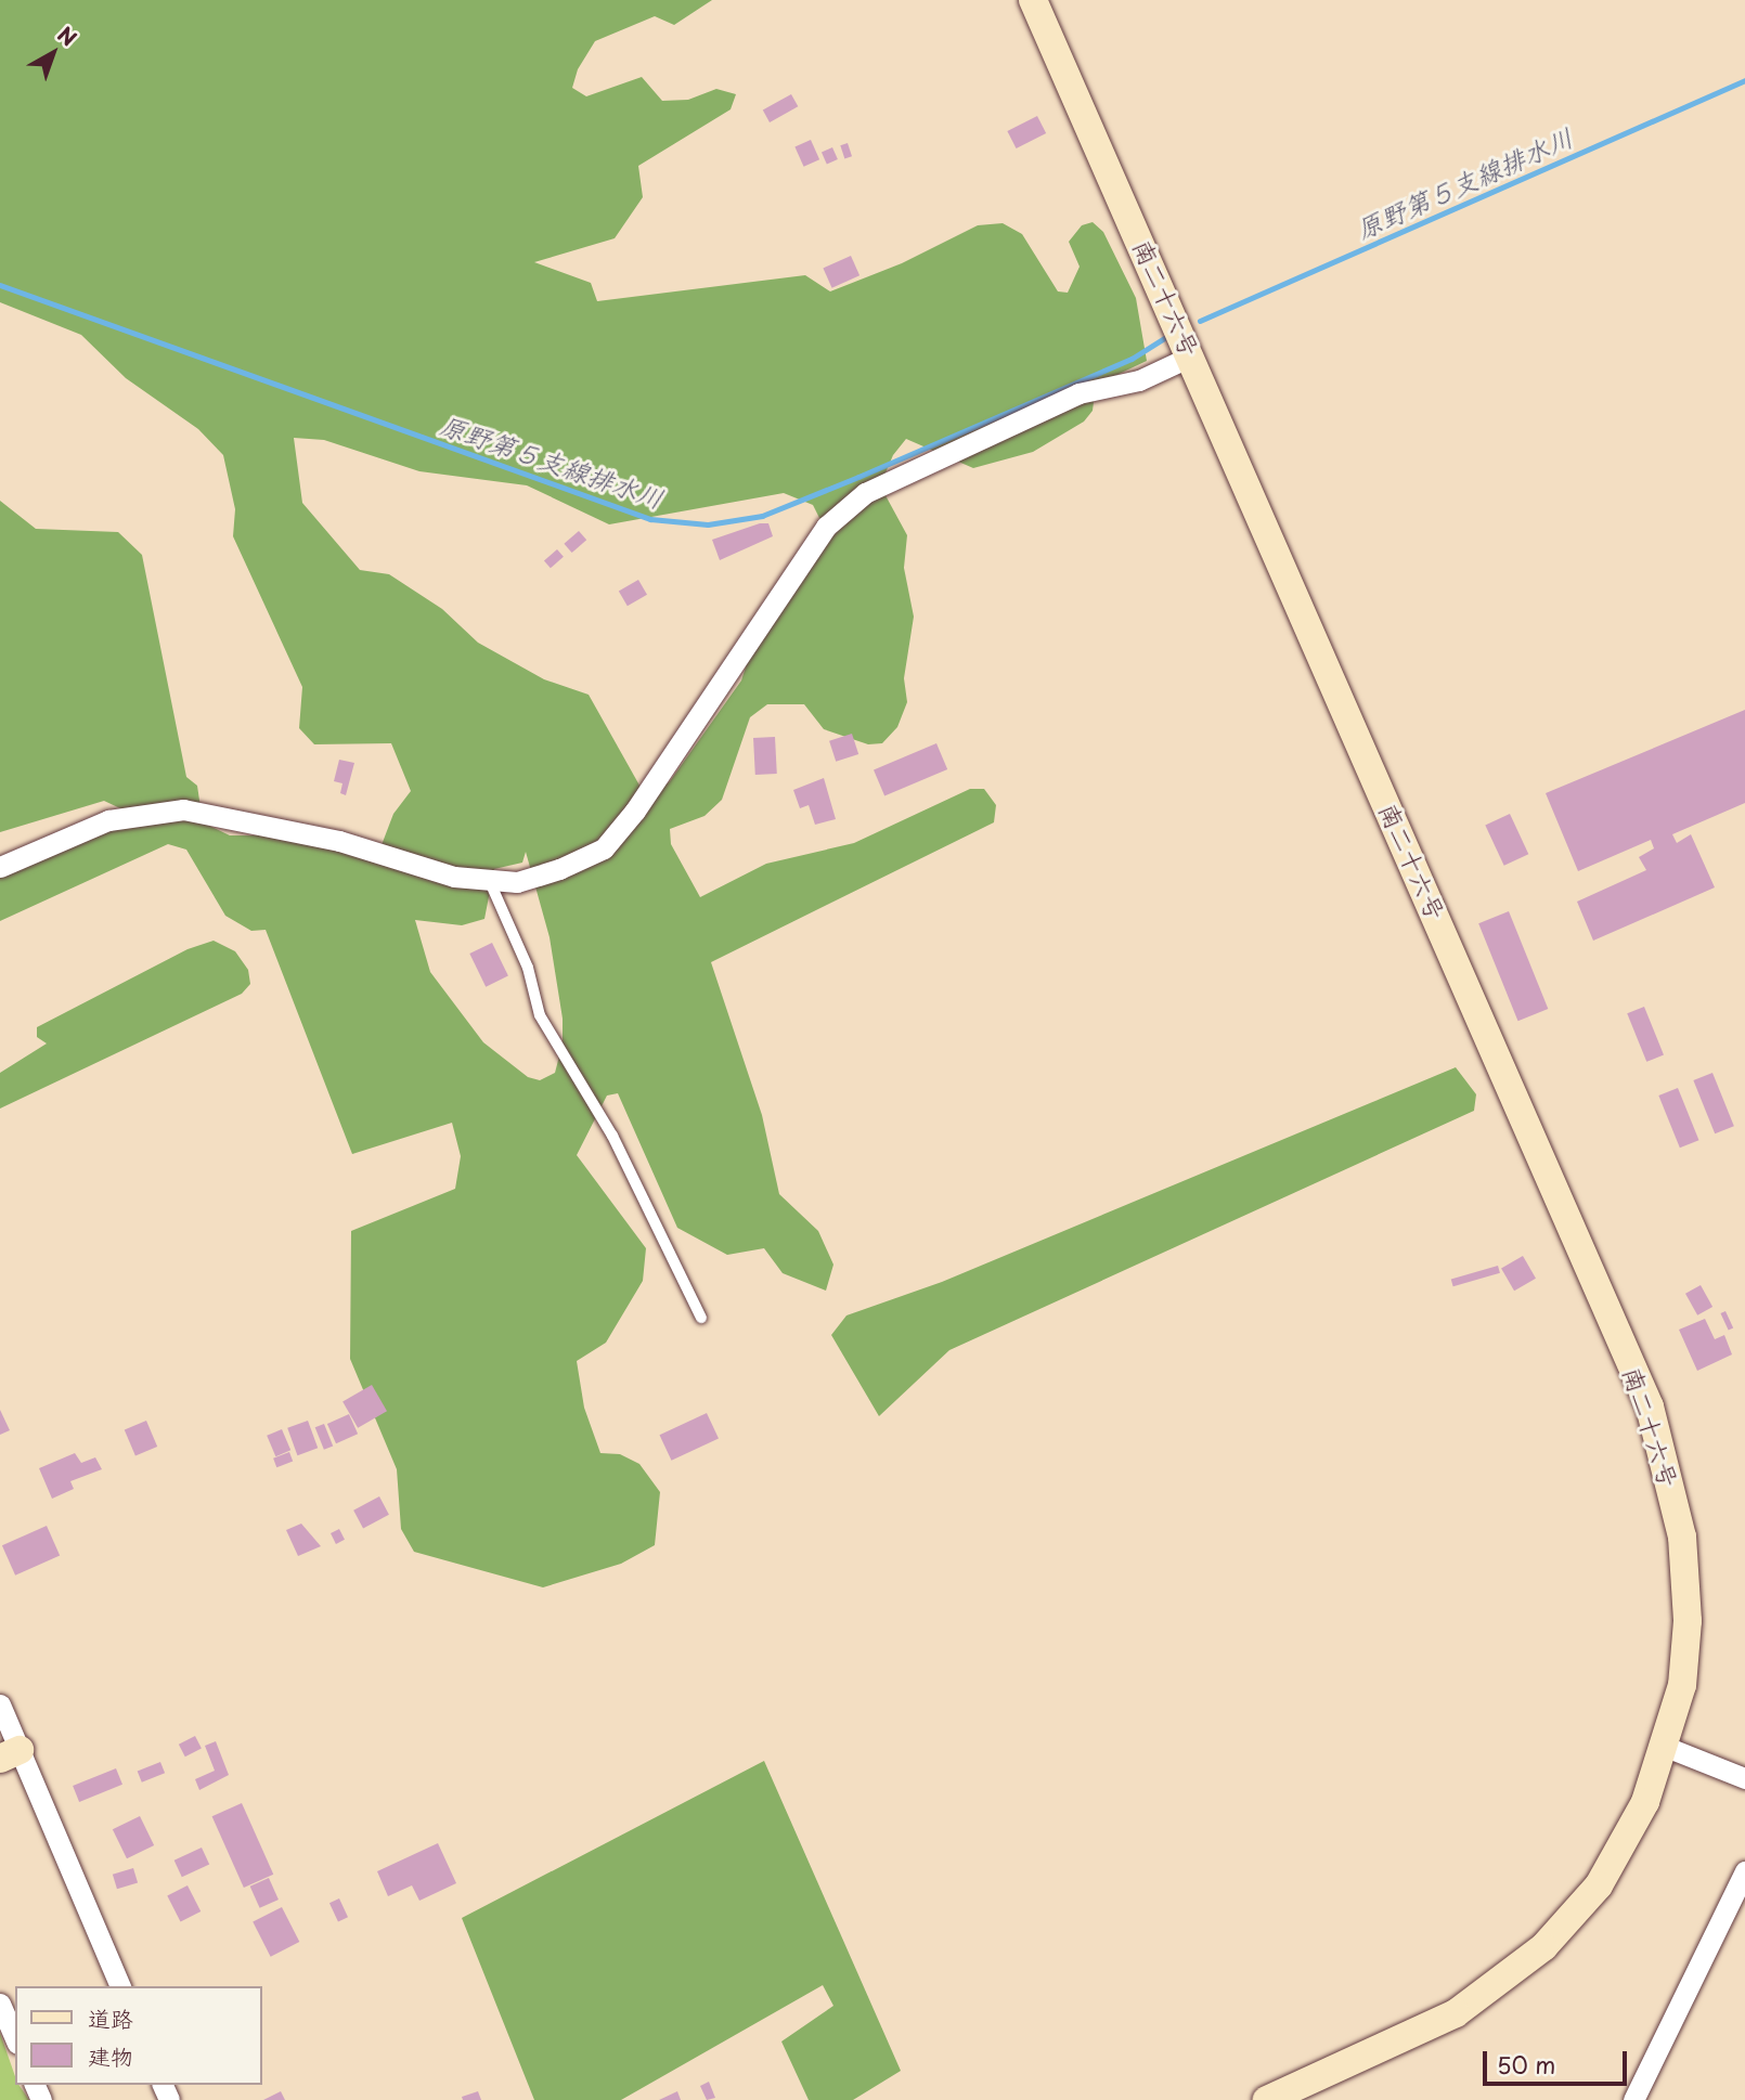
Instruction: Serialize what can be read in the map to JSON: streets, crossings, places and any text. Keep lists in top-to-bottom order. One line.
{"streets":{"street":["南二十六号"]},"water":["原野第５支線排水川"],"legend":["道路","建物"],"scale_bar":"50 m","north":"top right"}
